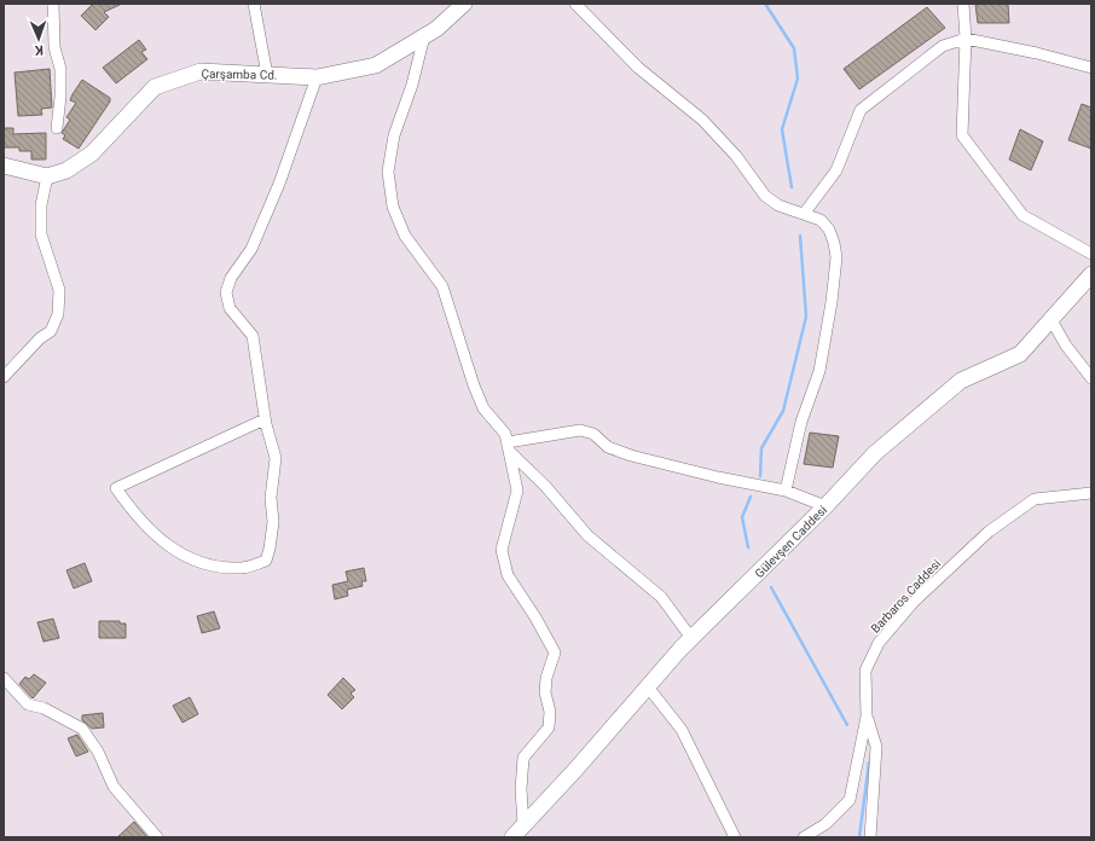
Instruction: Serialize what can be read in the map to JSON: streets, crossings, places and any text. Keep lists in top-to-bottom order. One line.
{"streets":{"street":["Çarşamba Cd.","Gülevşen Caddesi","Barbaros Caddesi"]},"north":"bottom"}
